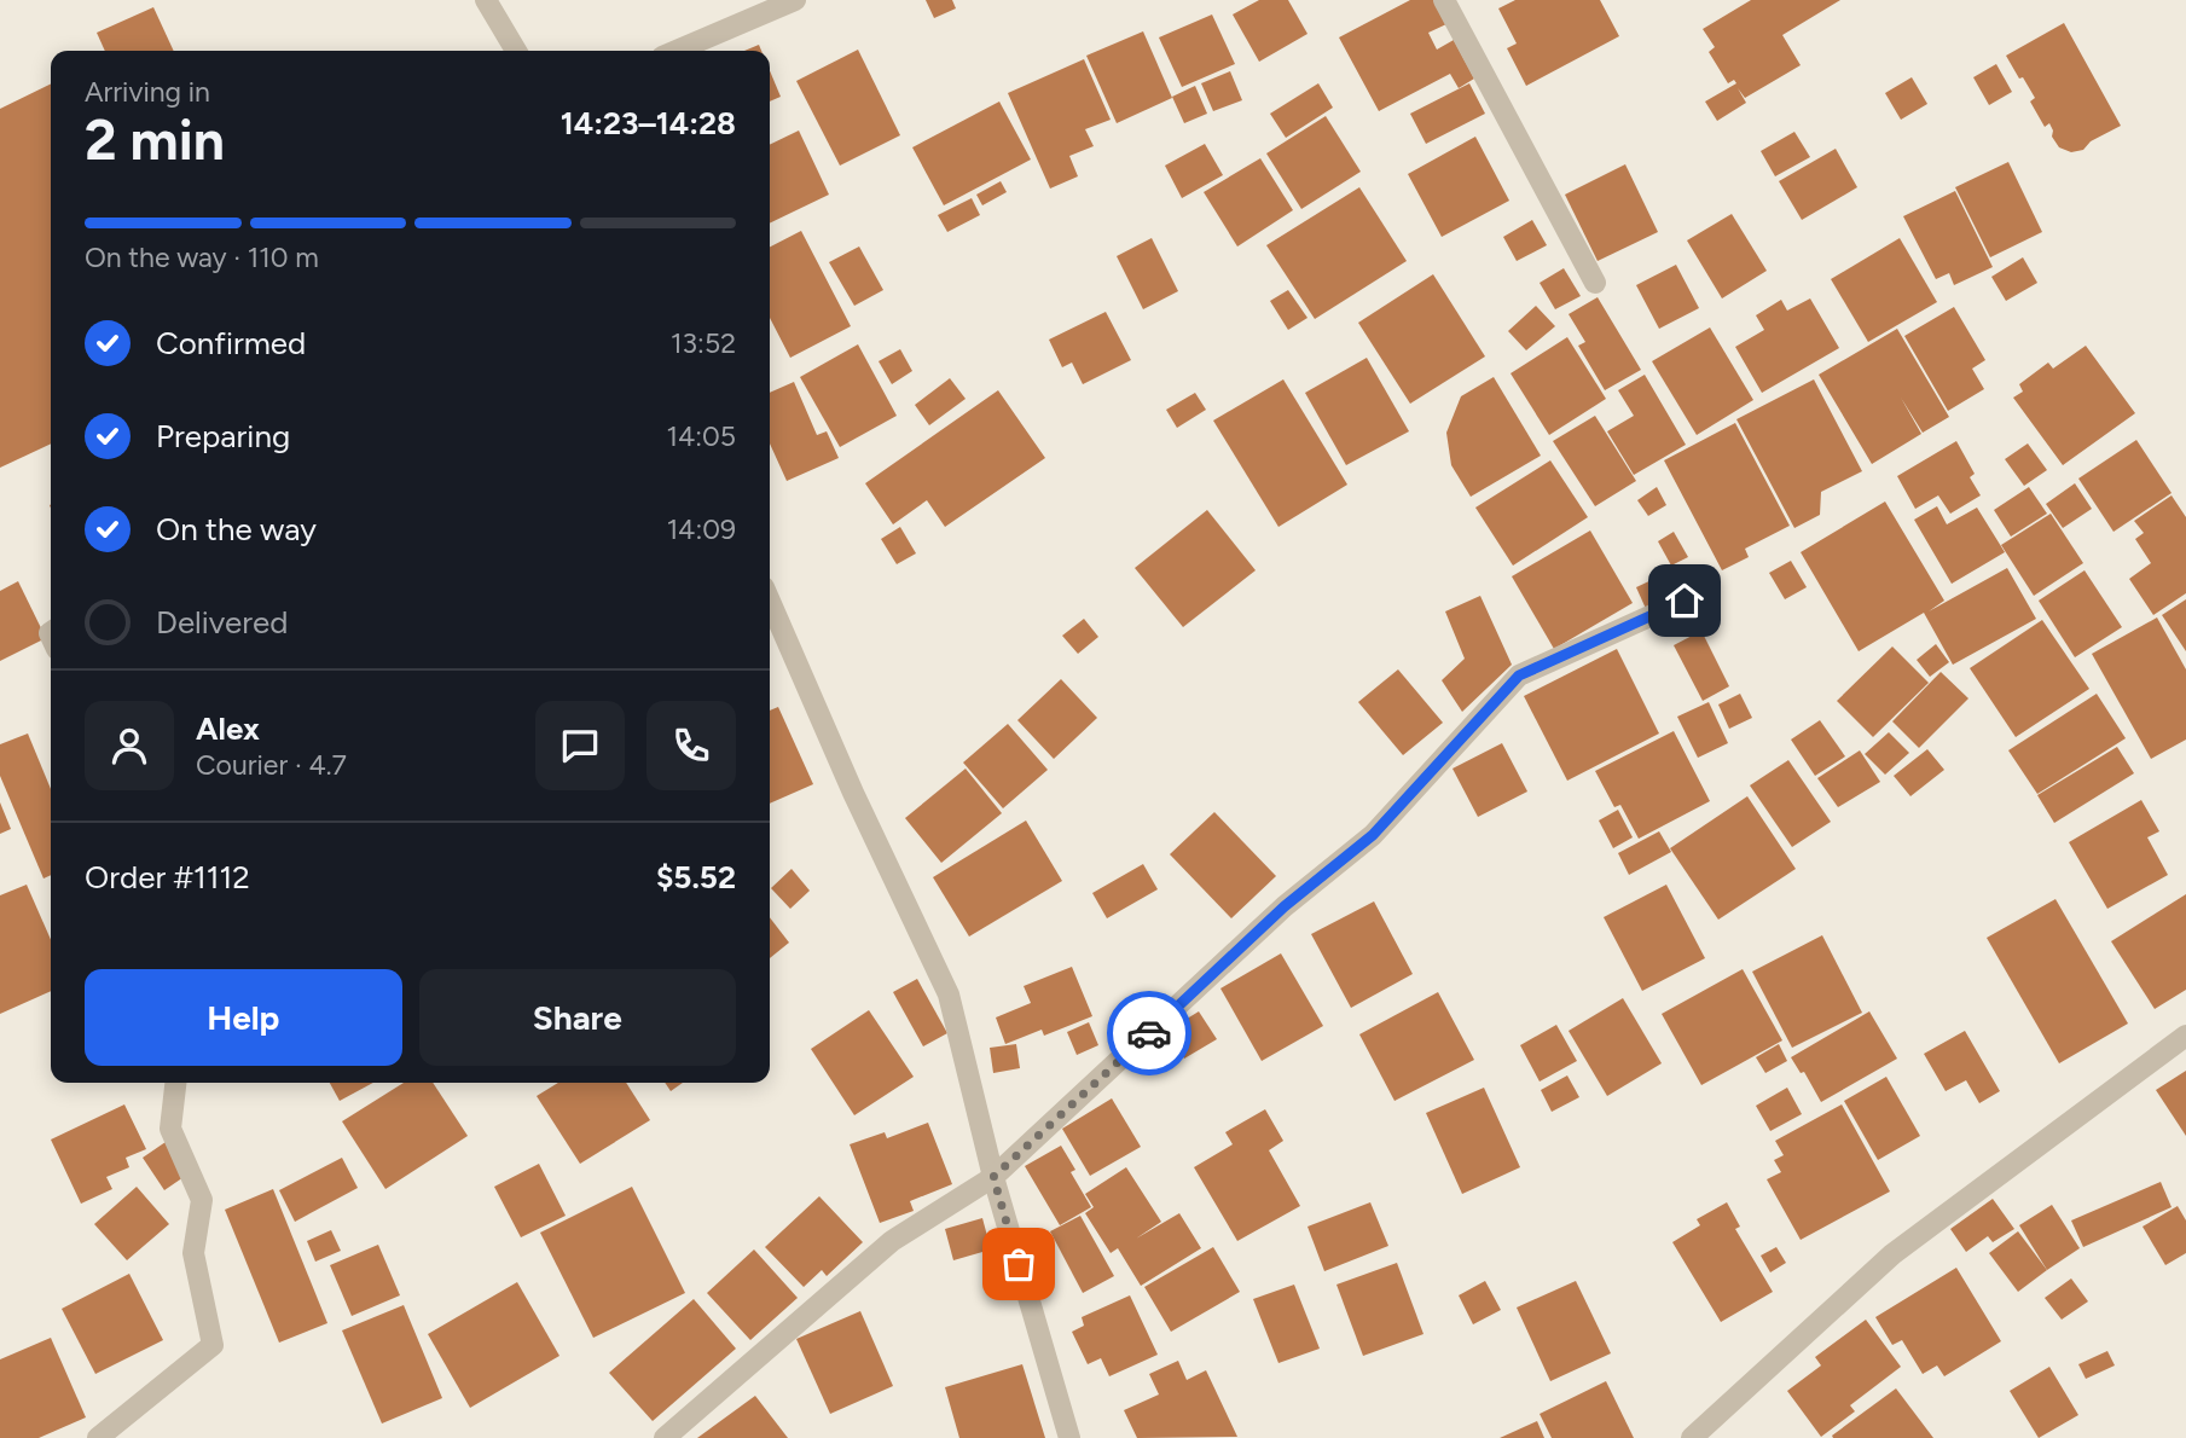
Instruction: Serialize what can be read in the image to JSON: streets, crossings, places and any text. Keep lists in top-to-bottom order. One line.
{"page":{"heading":["2 min","Arriving in","14:23–14:28"],"panel":["Alex","Courier · 4.7","Order #1112","$5.52"],"bar":"On the way · 110 m","list":[["Confirmed","13:52"],["Preparing","14:05"],["On the way","14:09"],"Delivered"],"buttons":["Help","Share"]}}
